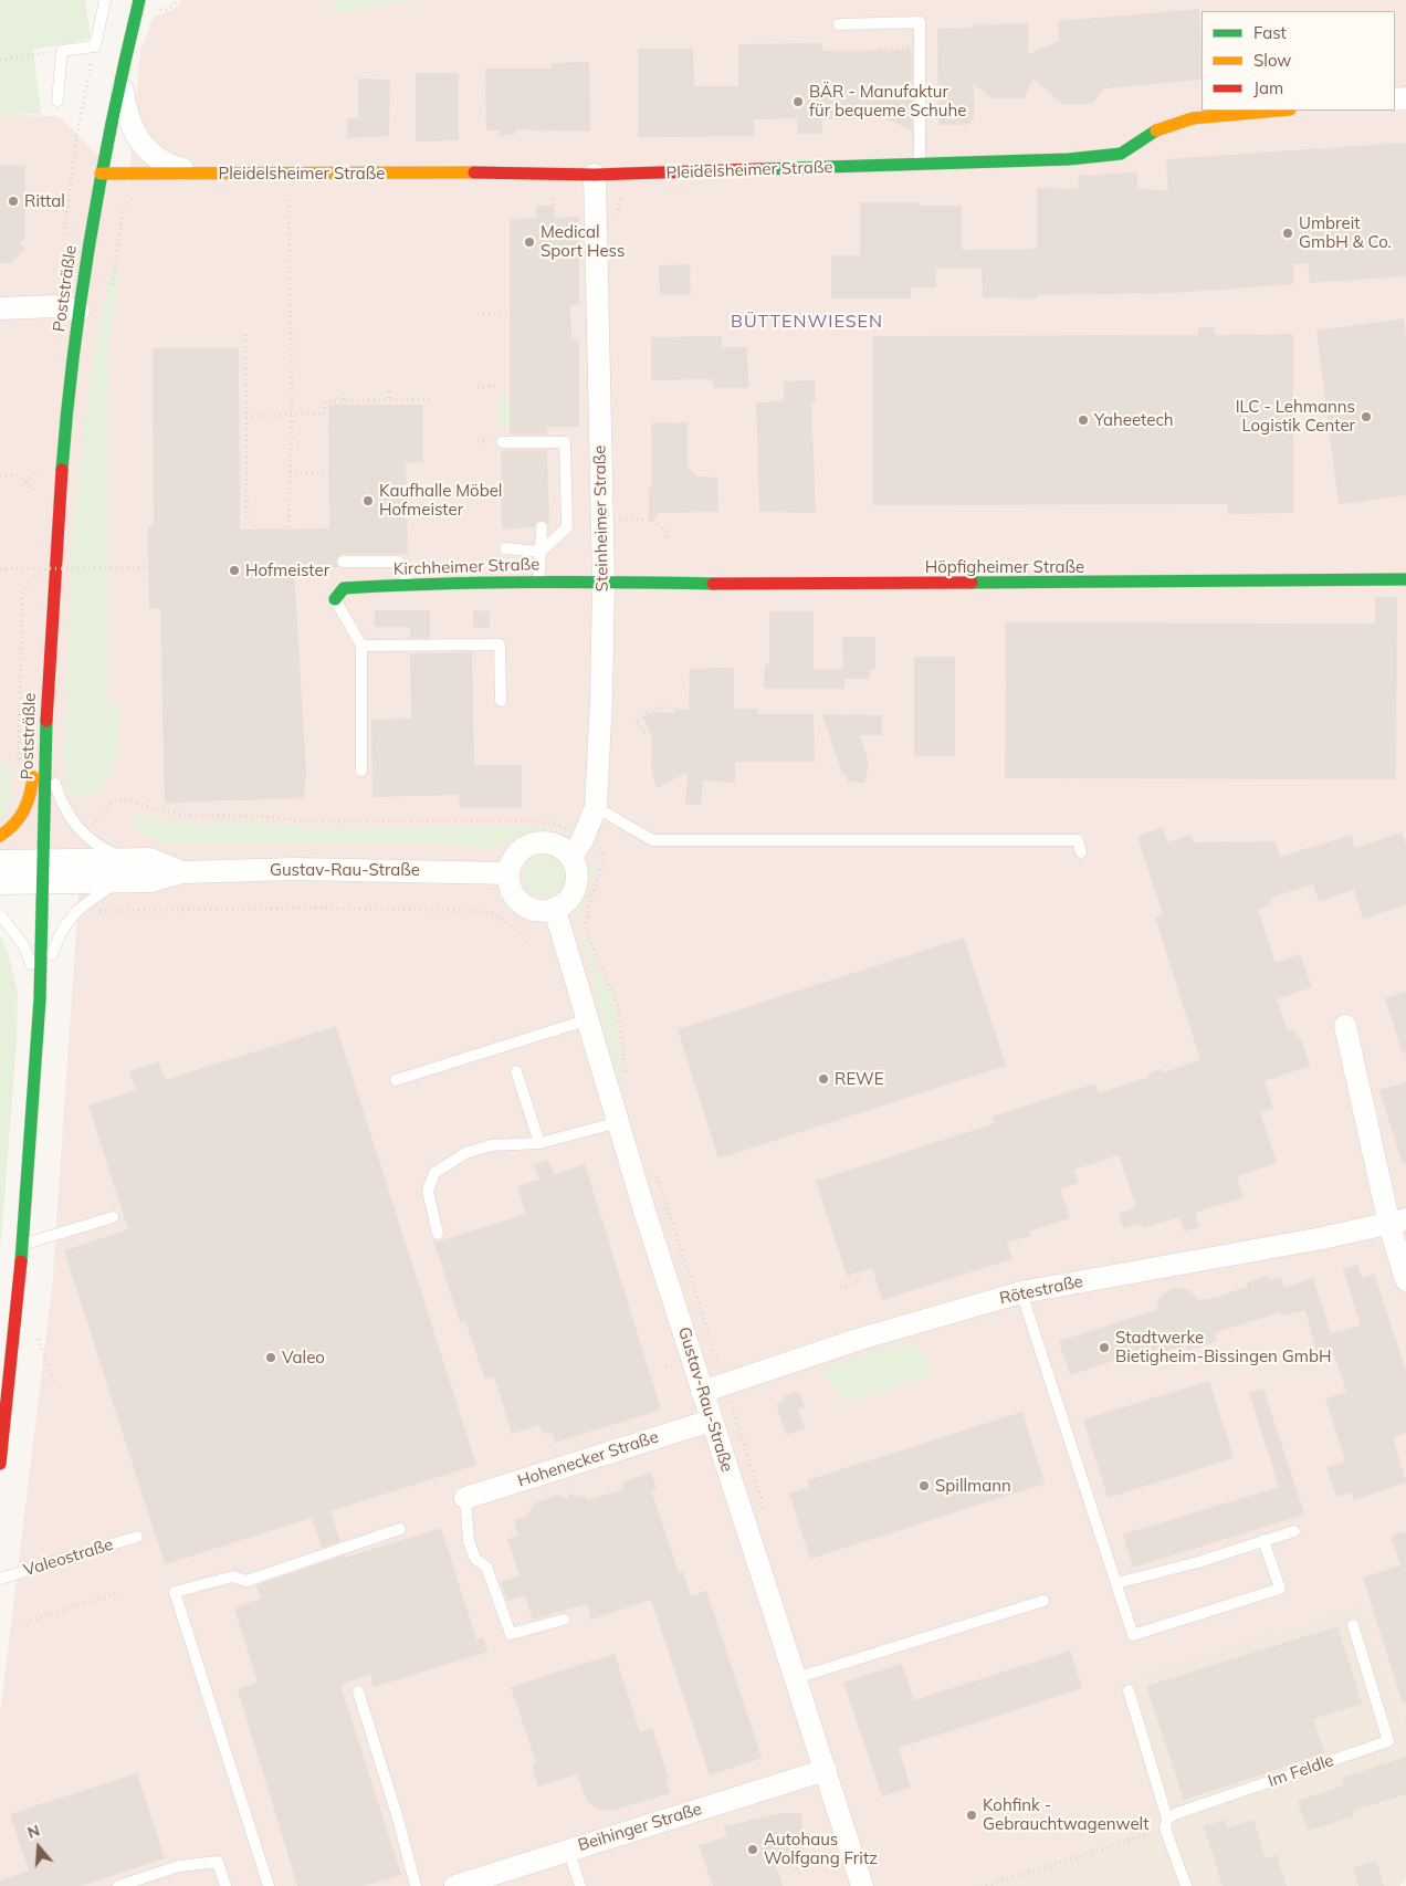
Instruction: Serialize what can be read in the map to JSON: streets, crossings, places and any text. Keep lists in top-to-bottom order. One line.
{"streets":{"street":["Pleidelsheimer Straße","Poststräßle","Steinheimer Straße","Kirchheimer Straße","Höpfigheimer Straße","Gustav-Rau-Straße","Rötestraße","Hohenecker Straße","Beihinger Straße"],"lane":["Valeostraße","Im Feldle"]},"crossings":[["Pleidelsheimer Straße","Poststräßle"],["Pleidelsheimer Straße","Steinheimer Straße"],["Poststräßle","Gustav-Rau-Straße"],["Steinheimer Straße","Kirchheimer Straße"],["Steinheimer Straße","Höpfigheimer Straße"],["Steinheimer Straße","Gustav-Rau-Straße"],["Kirchheimer Straße","Höpfigheimer Straße"],["Gustav-Rau-Straße","Rötestraße"],["Gustav-Rau-Straße","Hohenecker Straße"],["Gustav-Rau-Straße","Beihinger Straße"]],"districts":["BÜTTENWIESEN"],"places":["BÄR - Manufaktur für bequeme Schuhe","Rittal","Umbreit GmbH & Co.","Medical Sport Hess","ILC - Lehmanns Logistik Center","Yaheetech","Kaufhalle Möbel Hofmeister","Hofmeister","REWE","Stadtwerke Bietigheim-Bissingen GmbH","Valeo","Spillmann","Kohfink - Gebrauchtwagenwelt","Autohaus Wolfgang Fritz"],"legend":["Fast","Slow","Jam"],"north":"top"}
